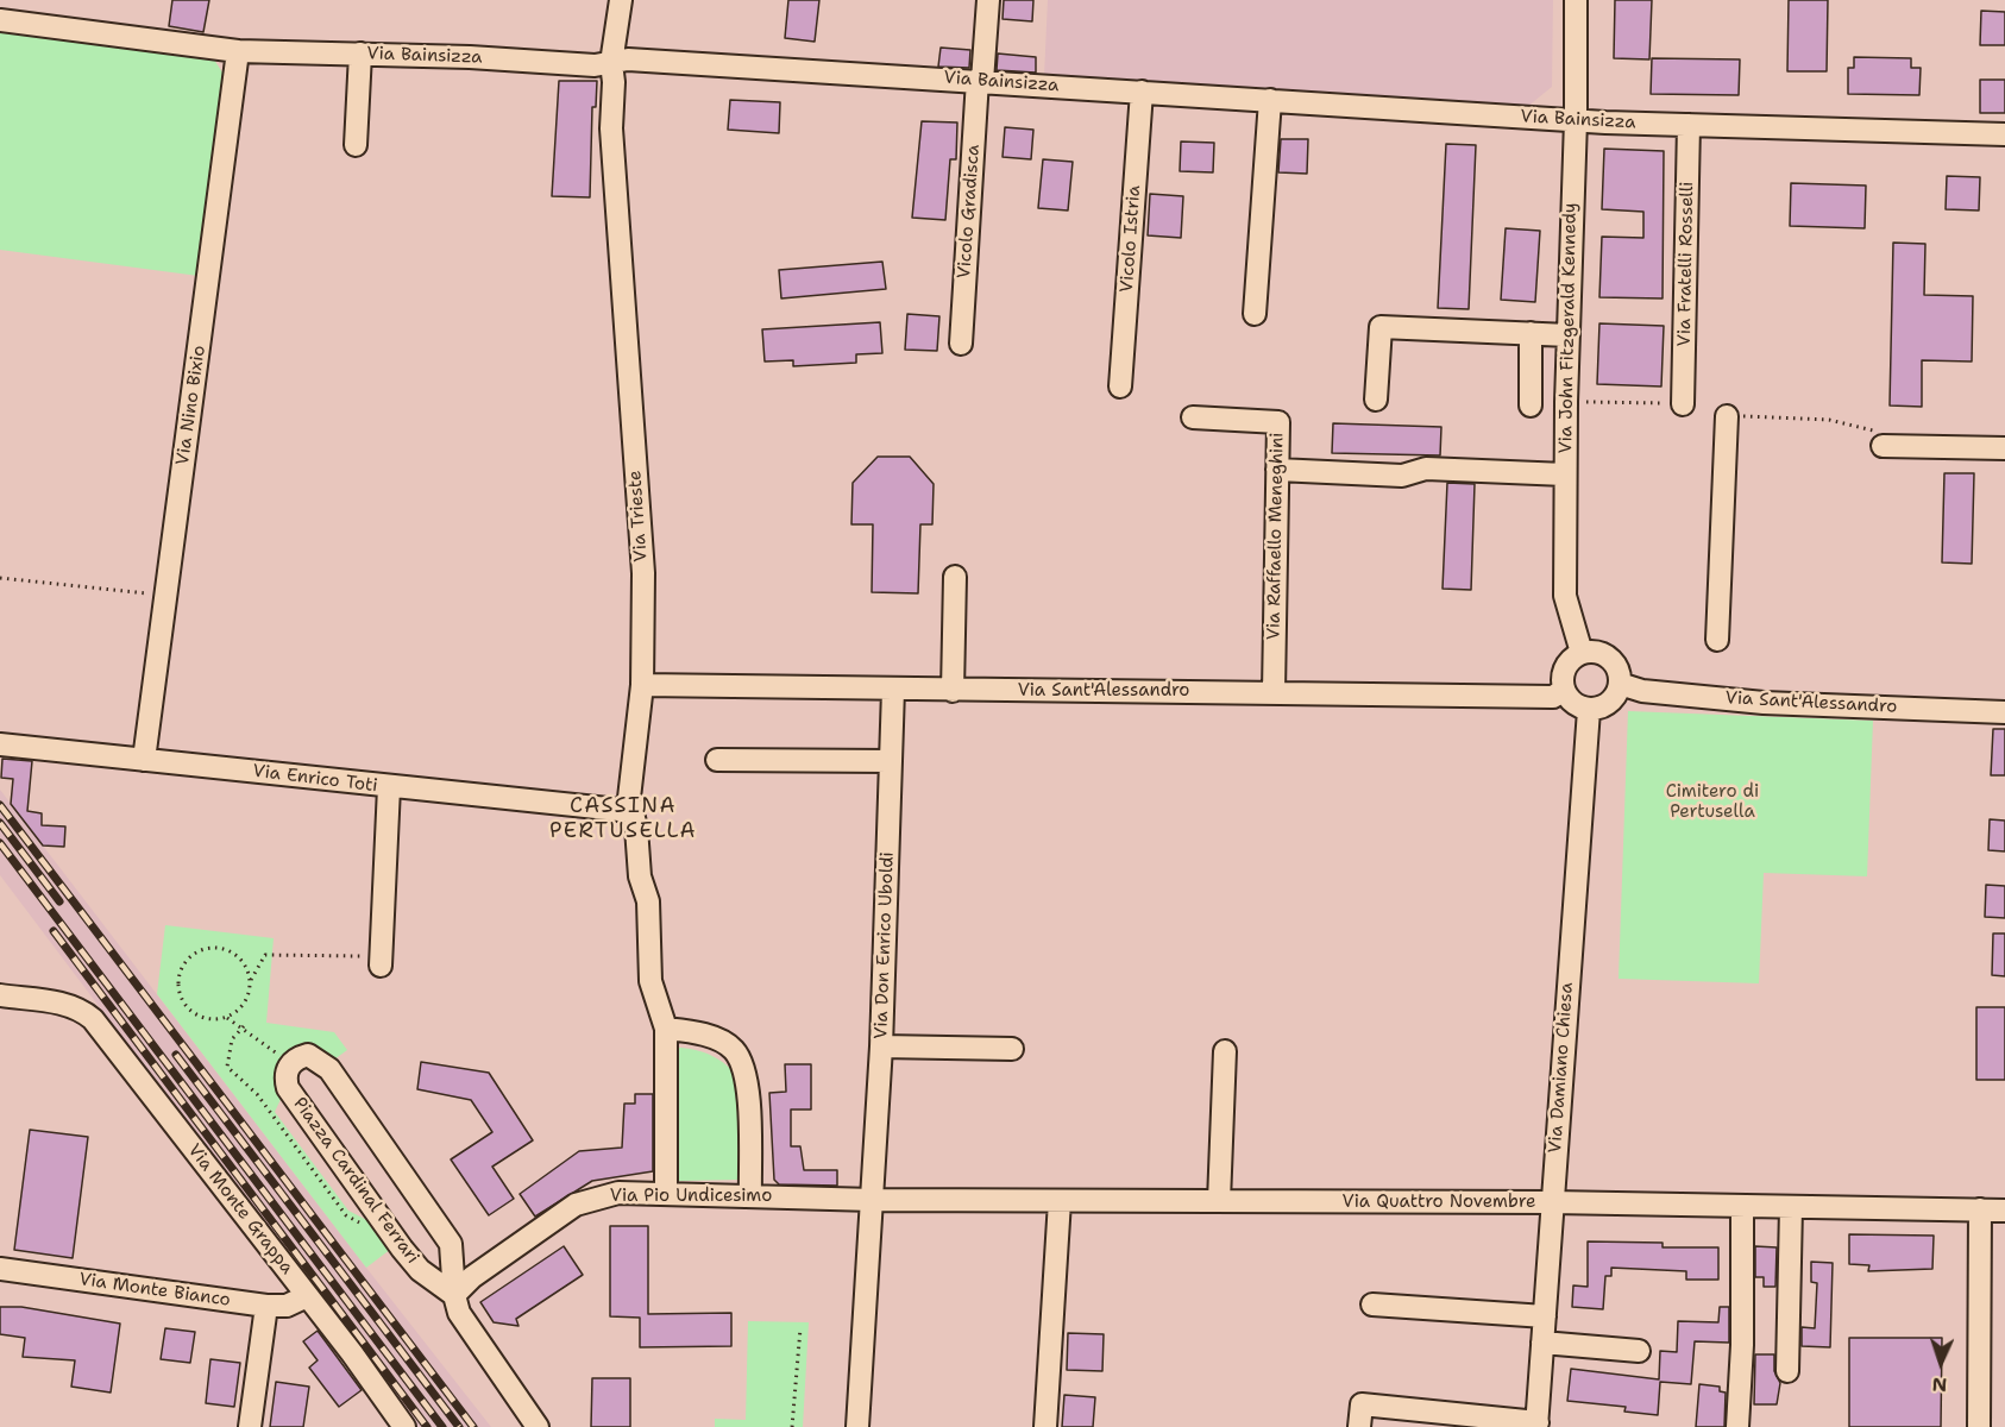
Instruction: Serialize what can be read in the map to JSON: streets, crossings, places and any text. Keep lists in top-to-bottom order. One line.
{"streets":{"street":["Via Bainsizza","Vicolo Gradisca","Vicolo Istria","Via Fratelli Rosselli","Via John Fitzgerald Kennedy","Via Nino Bixio","Via Trieste","Via Raffaello Meneghini","Via Sant'Alessandro","Via Enrico Toti","Via Don Enrico Uboldi","Via Damiano Chiesa","Piazza Cardinal Ferrari","Via Pio Undicesimo","Via Quattro Novembre","Via Monte Grappa","Via Monte Bianco"]},"crossings":[["Via Bainsizza","Vicolo Gradisca"],["Via Bainsizza","Vicolo Istria"],["Via Bainsizza","Via Fratelli Rosselli"],["Via Bainsizza","Via John Fitzgerald Kennedy"],["Via Bainsizza","Via Nino Bixio"],["Via Bainsizza","Via Trieste"],["Via John Fitzgerald Kennedy","Via Sant'Alessandro"],["Via John Fitzgerald Kennedy","Via Damiano Chiesa"],["Via Nino Bixio","Via Enrico Toti"],["Via Trieste","Via Sant'Alessandro"],["Via Trieste","Via Enrico Toti"],["Via Trieste","Via Pio Undicesimo"],["Via Raffaello Meneghini","Via Sant'Alessandro"],["Via Sant'Alessandro","Via Don Enrico Uboldi"],["Via Sant'Alessandro","Via Damiano Chiesa"],["Via Don Enrico Uboldi","Via Pio Undicesimo"],["Via Don Enrico Uboldi","Via Quattro Novembre"],["Via Damiano Chiesa","Via Quattro Novembre"],["Piazza Cardinal Ferrari","Via Pio Undicesimo"],["Via Pio Undicesimo","Via Quattro Novembre"],["Via Monte Grappa","Via Monte Bianco"]],"districts":["CASSINA PERTUSELLA"],"parks":["Cimitero di Pertusella"],"north":"bottom"}
